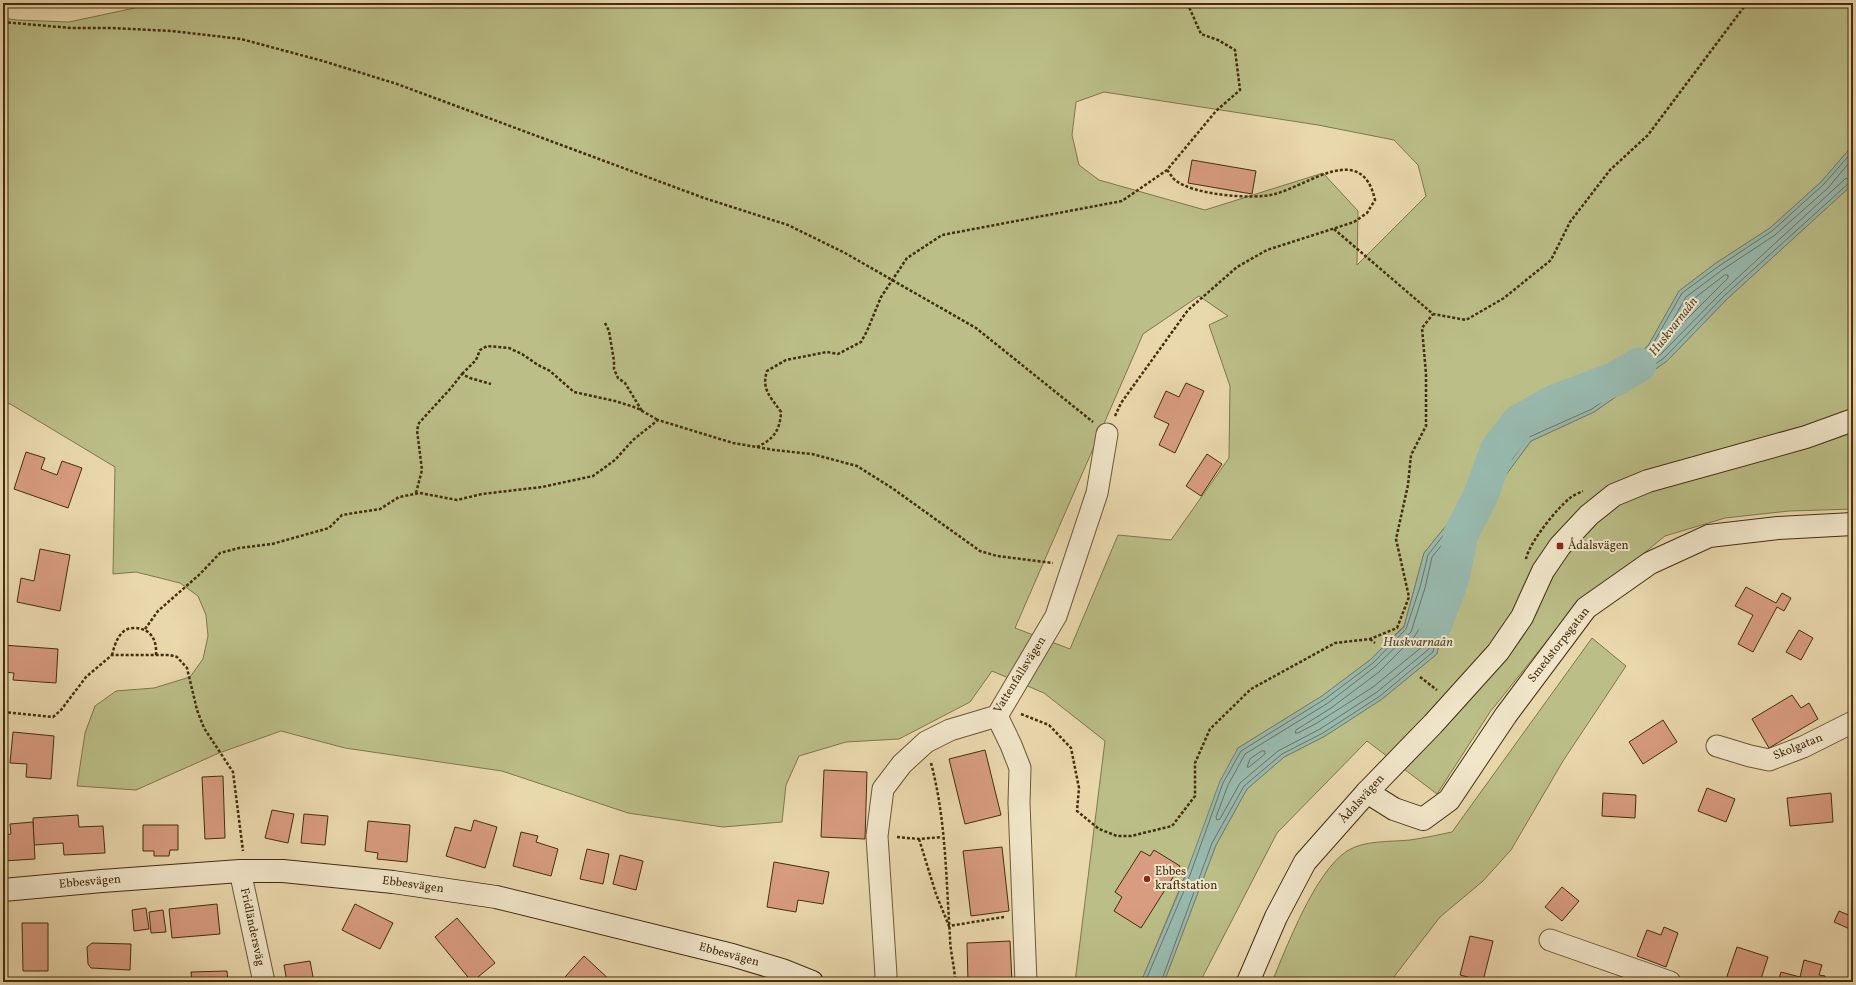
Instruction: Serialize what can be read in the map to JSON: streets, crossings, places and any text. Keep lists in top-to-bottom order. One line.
{"streets":{"street":["Smedstorpsgatan","Vattenfallsvägen","Skolgatan","Ådalsvägen","Ebbesvägen","Fridländersväg"]},"crossings":[["Smedstorpsgatan","Ådalsvägen"],["Ebbesvägen","Fridländersväg"]],"water":["Huskvarnaån"],"places":{"transit":["Ådalsvägen"],"other":["Ebbes kraftstation"]}}
